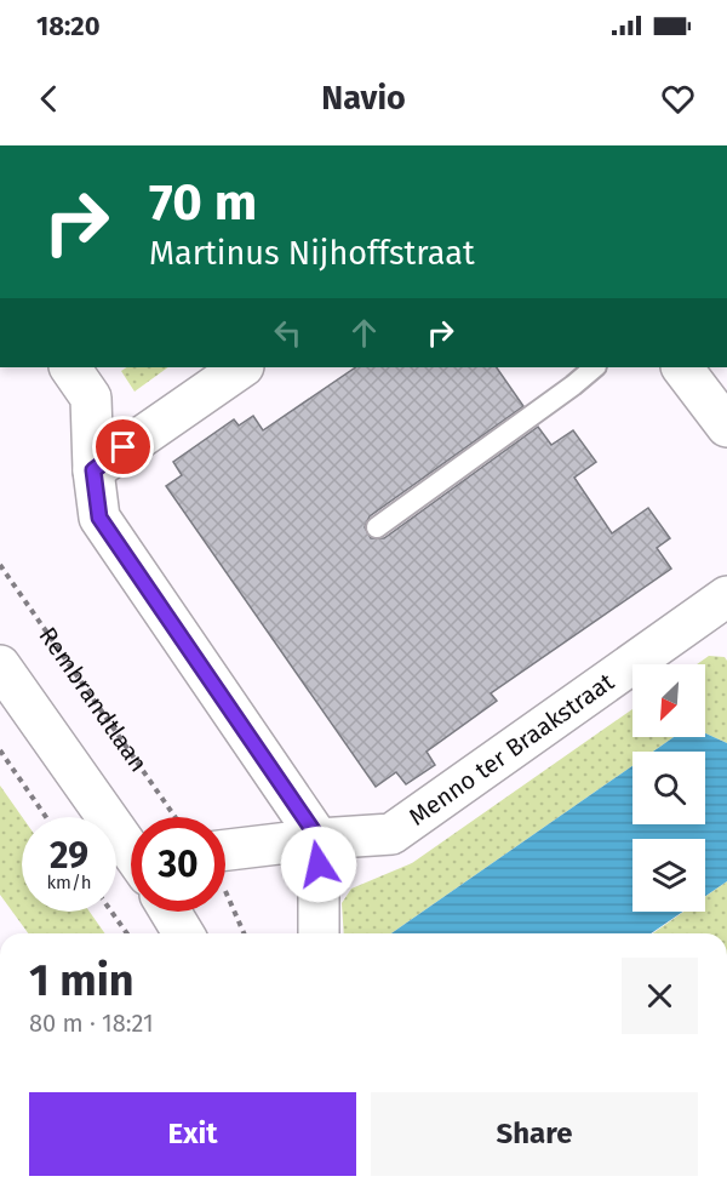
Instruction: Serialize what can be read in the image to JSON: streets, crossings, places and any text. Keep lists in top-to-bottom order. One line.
{"streets":{"street":["Menno ter Braakstraat"],"path":["Rembrandtlaan"]},"north":"bottom left","page":{"status":"18:20","header":"Navio","turn":["70 m","Martinus Nijhoffstraat"],"speed":"29 km/h","limit":"30","heading":["1 min","80 m · 18:21"],"buttons":["Exit","Share"]}}
